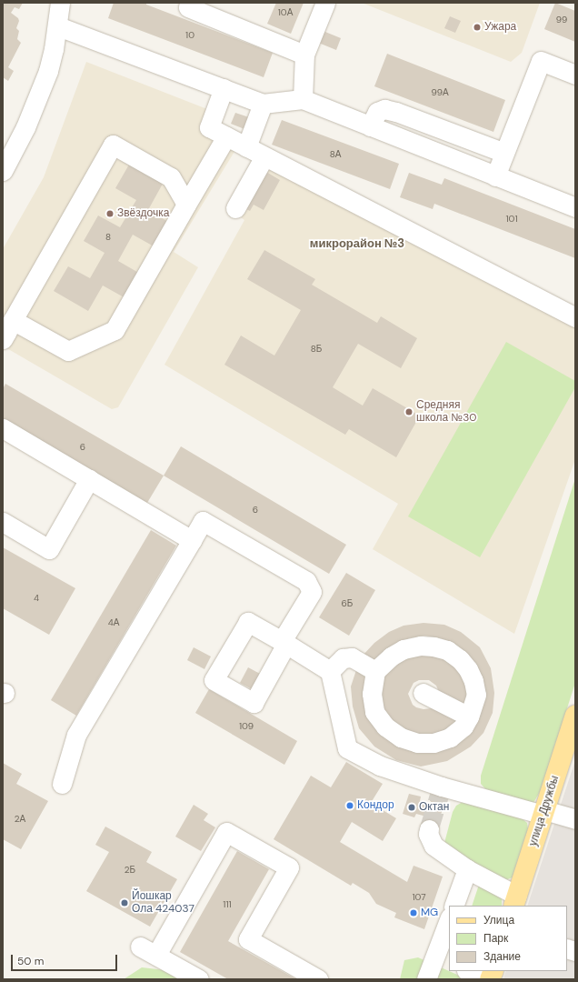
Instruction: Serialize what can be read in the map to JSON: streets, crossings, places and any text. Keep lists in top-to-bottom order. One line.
{"streets":{"main road":["улица Дружбы"]},"districts":["микрорайон №3"],"places":["Ужара","Звёздочка","Средняя школа №30","Кондор","Октан","Йошкар Ола 424037","MG"],"house_numbers":["10А","99","10","99А","8А","101","8","8Б","6","6","4","6Б","4А","109","2А","2Б","107","111"],"legend":["Улица","Парк","Здание"],"scale_bar":"50 m"}
